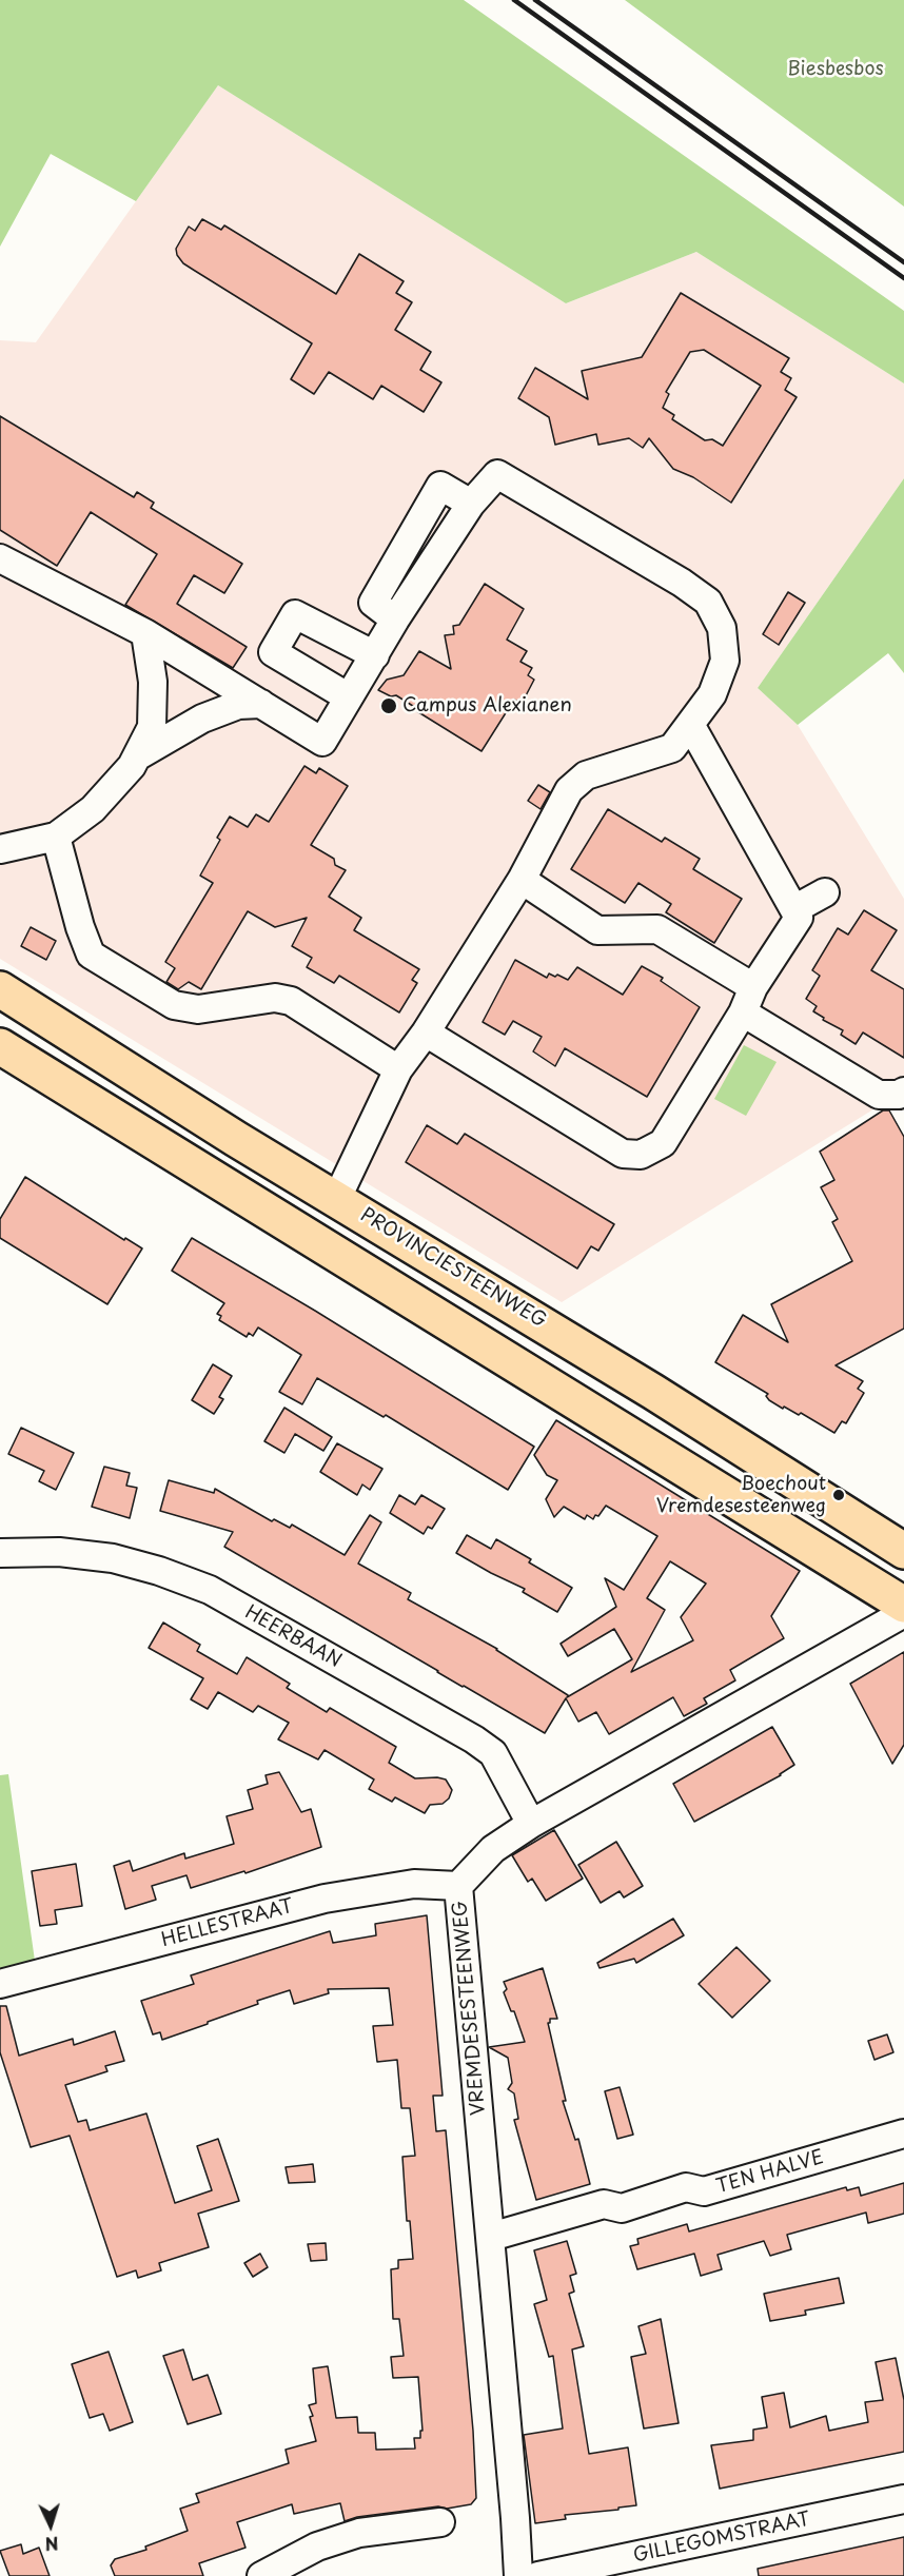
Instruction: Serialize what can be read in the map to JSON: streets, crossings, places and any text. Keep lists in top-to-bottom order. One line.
{"streets":{"main road":["PROVINCIESTEENWEG"],"street":["HEERBAAN","HELLESTRAAT","VREMDESESTEENWEG","TEN HALVE","GILLEGOMSTRAAT"]},"crossings":[["HEERBAAN","VREMDESESTEENWEG"],["HELLESTRAAT","VREMDESESTEENWEG"],["VREMDESESTEENWEG","TEN HALVE"]],"parks":["Biesbesbos"],"places":["Campus Alexianen","Boechout Vremdesesteenweg"],"north":"bottom"}
